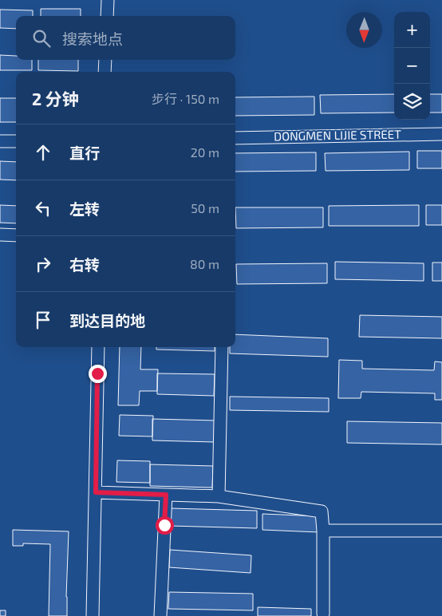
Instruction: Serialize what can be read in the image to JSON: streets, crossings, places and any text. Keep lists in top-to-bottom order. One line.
{"streets":{"street":["DONGMEN LIJIE STREET"]},"north":"bottom","page":{"map_buttons":["+","−"],"search":"搜索地点","heading":["2 分钟","步行 · 150 m"],"list":[["直行","20 m"],["左转","50 m"],["右转","80 m"],"到达目的地"]}}
